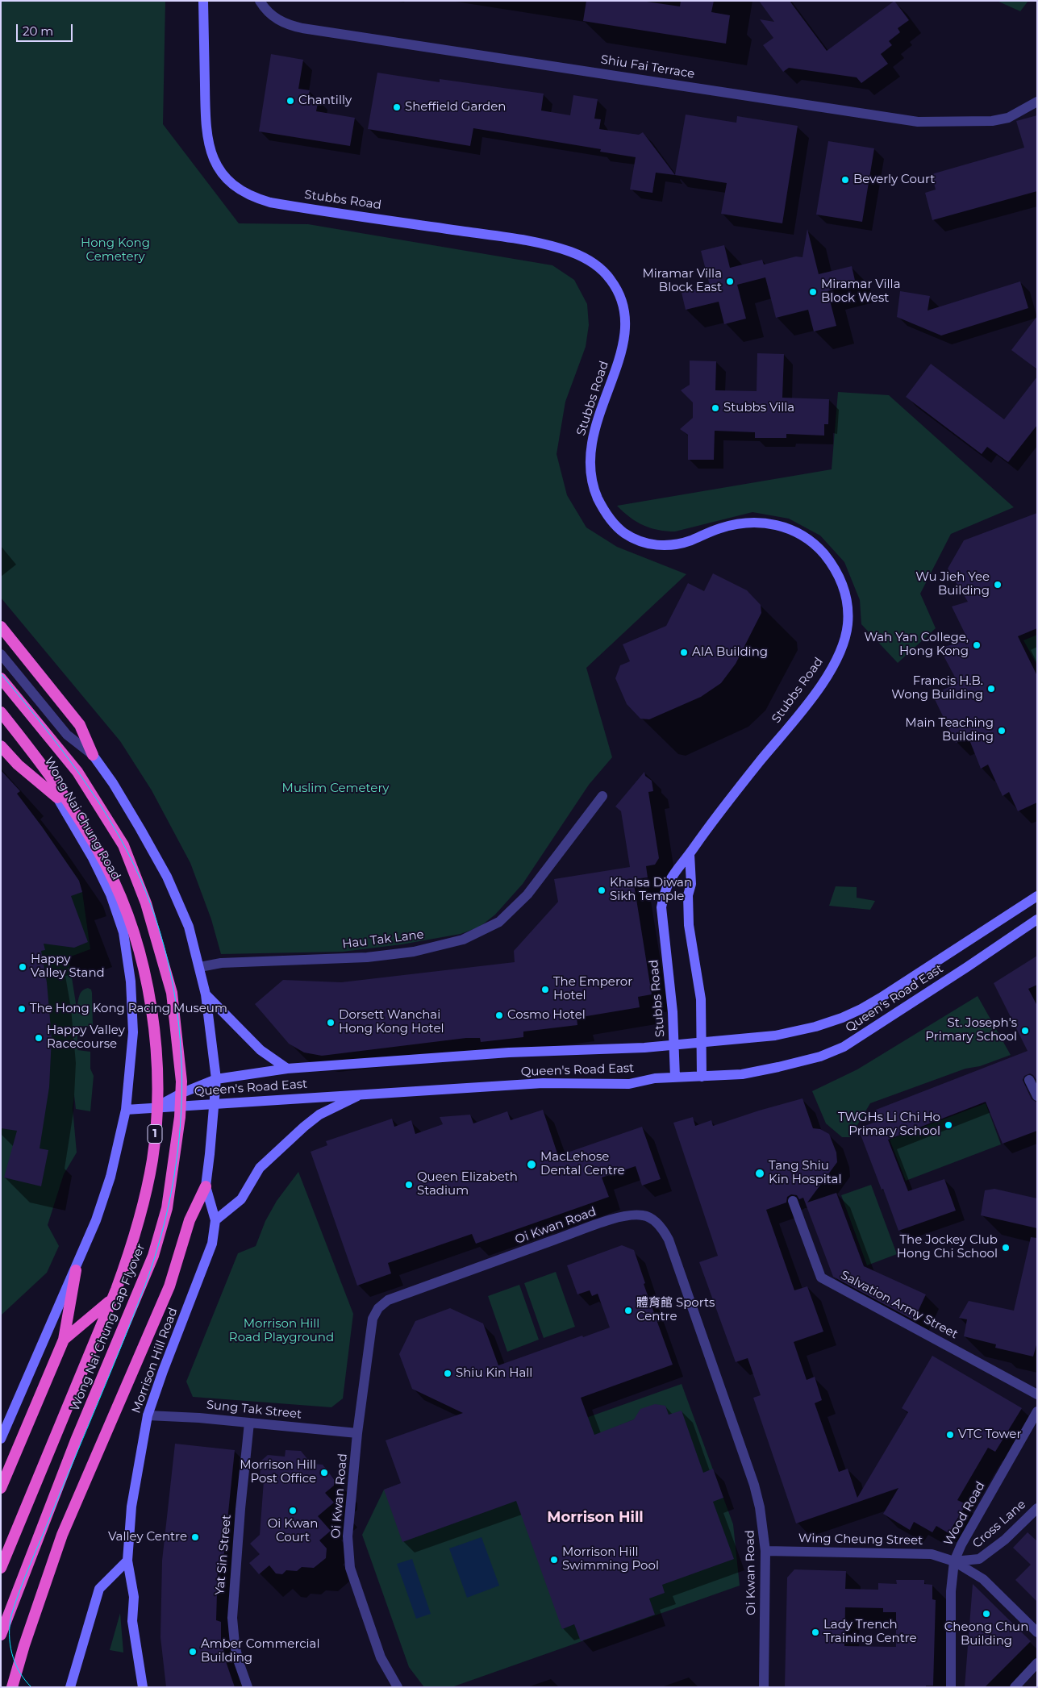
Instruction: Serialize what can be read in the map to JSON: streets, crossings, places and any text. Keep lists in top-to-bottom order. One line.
{"streets":{"highway":["1","Wong Nai Chung Gap Flyover"],"main road":["Stubbs Road","Wong Nai Chung Road","Queen's Road East","Morrison Hill Road"],"street":["Shiu Fai Terrace","Hau Tak Lane","Oi Kwan Road","Salvation Army Street","Sung Tak Street","Wood Road","Cross Lane","Wing Cheung Street","Yat Sin Street"]},"crossings":[["Stubbs Road","Queen's Road East"],["Wong Nai Chung Road","Queen's Road East"],["Queen's Road East","Morrison Hill Road"],["Oi Kwan Road","Sung Tak Street"],["Oi Kwan Road","Wing Cheung Street"],["Morrison Hill Road","Sung Tak Street"],["Sung Tak Street","Yat Sin Street"],["Wood Road","Cross Lane"],["Wood Road","Wing Cheung Street"],["Cross Lane","Wing Cheung Street"]],"districts":["Morrison Hill"],"parks":["Hong Kong Cemetery","Muslim Cemetery","Morrison Hill Road Playground"],"places":["Chantilly","Sheffield Garden","Beverly Court","Miramar Villa Block East","Miramar Villa Block West","Stubbs Villa","Wu Jieh Yee Building","Wah Yan College, Hong Kong","AIA Building","Francis H.B. Wong Building","Main Teaching Building","Khalsa Diwan Sikh Temple","Happy Valley Stand","The Emperor Hotel","The Hong Kong Racing Museum","Cosmo Hotel","Dorsett Wanchai Hong Kong Hotel","St. Joseph's Primary School","Happy Valley Racecourse","TWGHs Li Chi Ho Primary School","MacLehose Dental Centre","Tang Shiu Kin Hospital","Queen Elizabeth Stadium","The Jockey Club Hong Chi School","體育館 Sports Centre","Shiu Kin Hall","VTC Tower","Morrison Hill Post Office","Oi Kwan Court","Valley Centre","Morrison Hill Swimming Pool","Cheong Chun Building","Lady Trench Training Centre","Amber Commercial Building"],"scale_bar":"20 m"}
